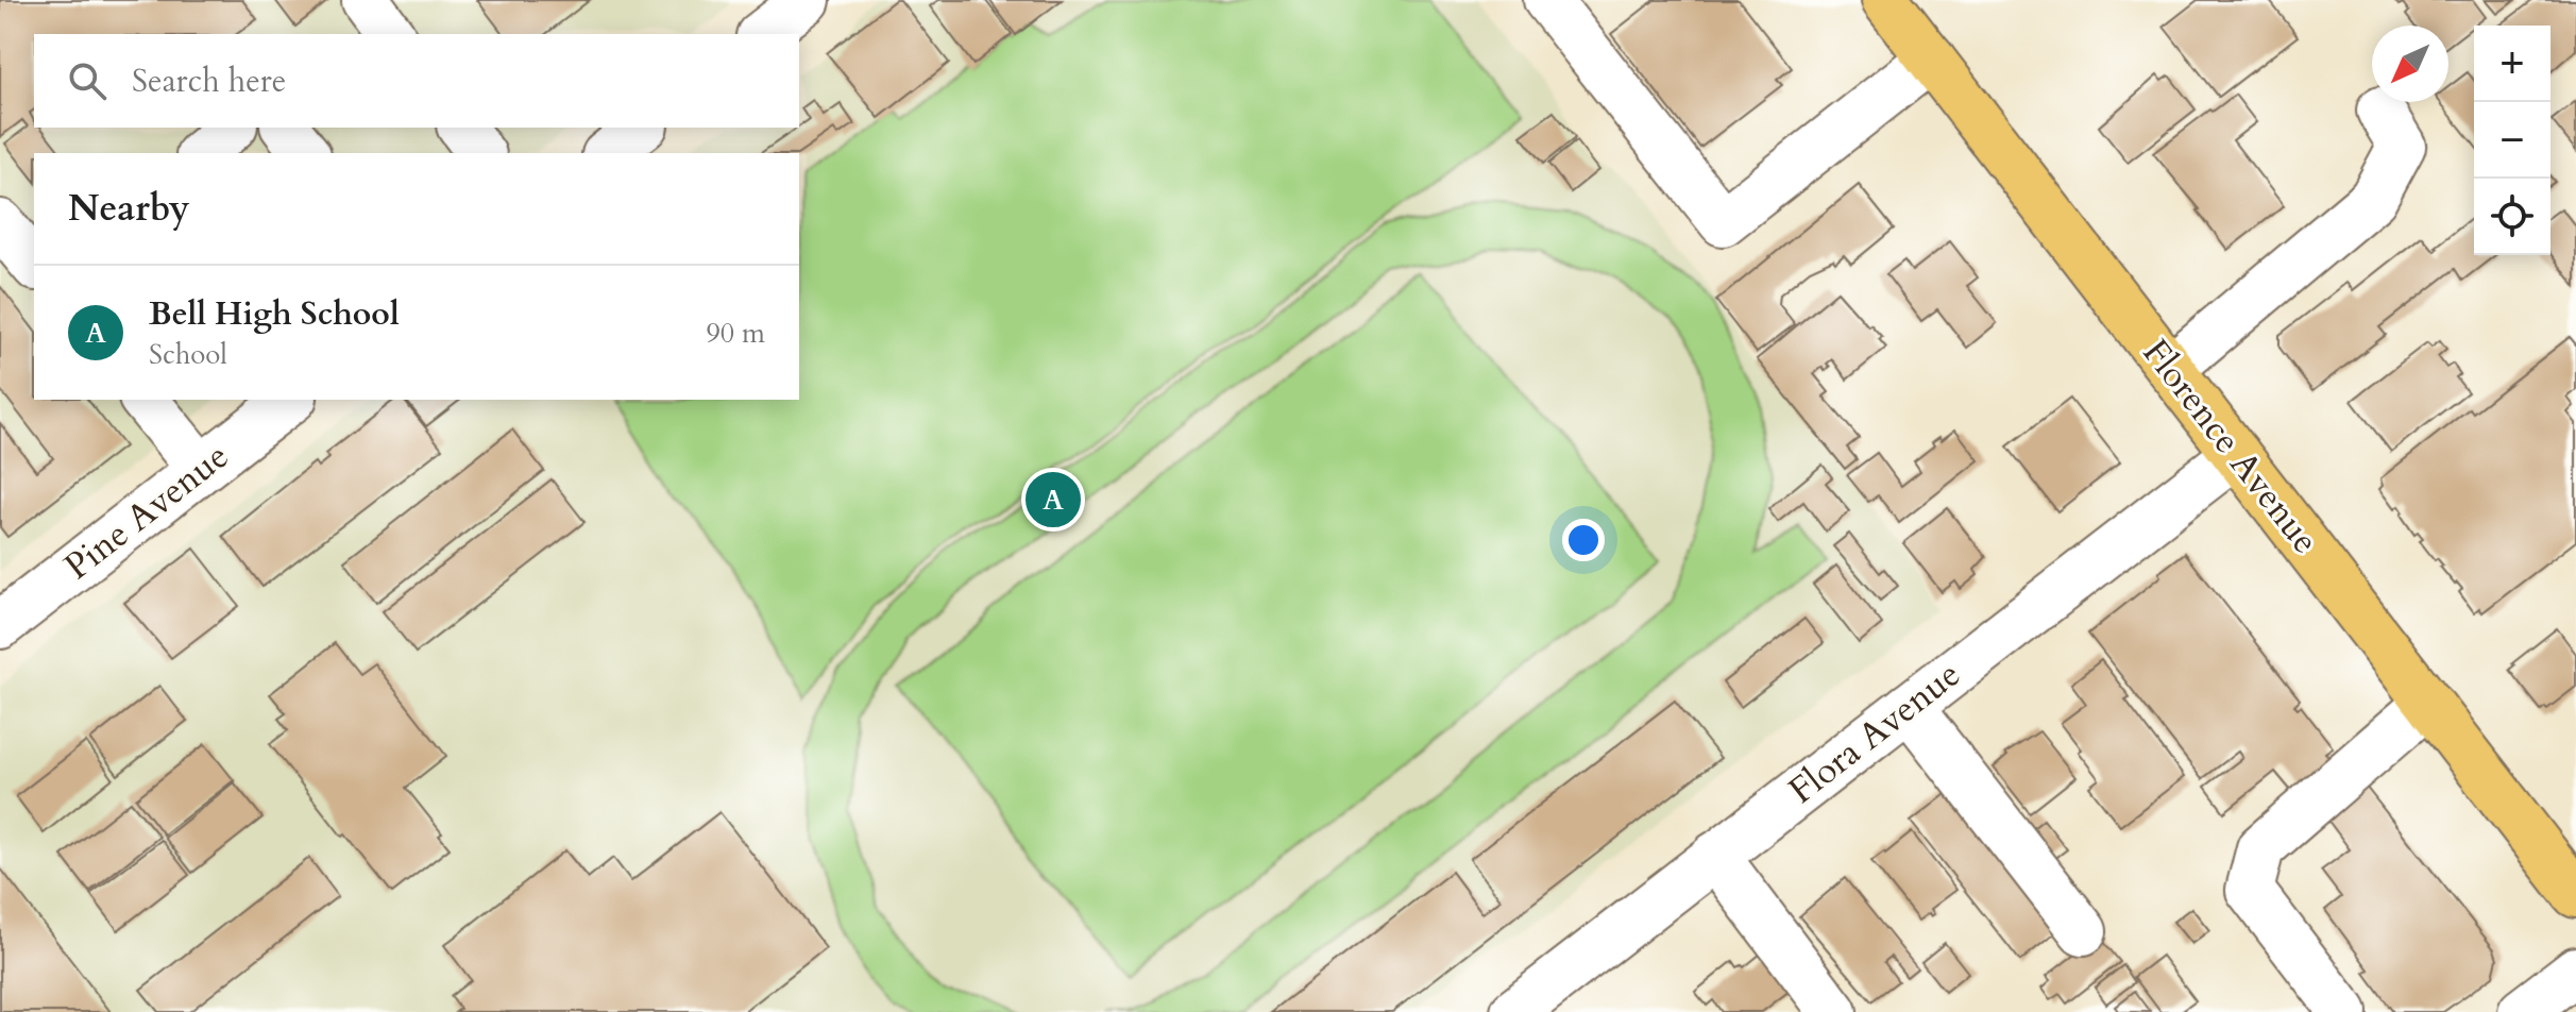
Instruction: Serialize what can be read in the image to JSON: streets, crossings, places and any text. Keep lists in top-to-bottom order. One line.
{"streets":{"main road":["Florence Avenue"],"street":["Pine Avenue","Flora Avenue"]},"crossings":[["Florence Avenue","Flora Avenue"]],"north":"bottom left","page":{"map_buttons":["+","−"],"search":"Search here","heading":"Nearby","list":[{"mark":"A","name":"Bell High School","note":"School","value":"90 m"}],"pins":"A"}}
